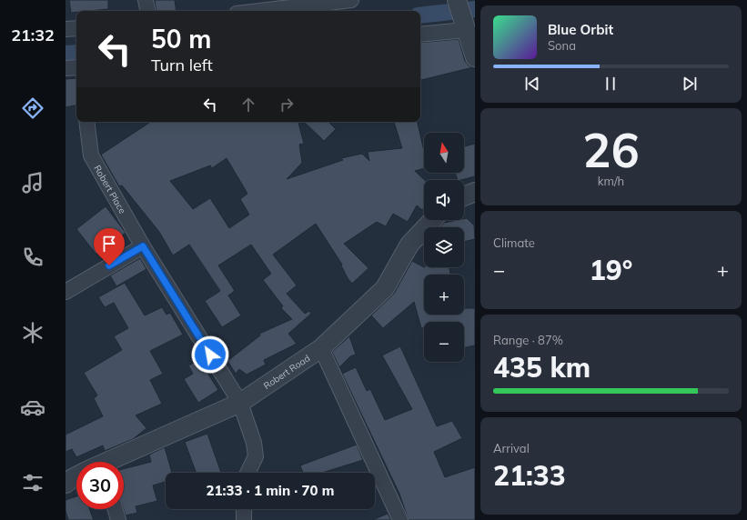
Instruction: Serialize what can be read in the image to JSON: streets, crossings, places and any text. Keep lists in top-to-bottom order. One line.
{"streets":{"street":["Robert Place","Robert Road"]},"crossings":[["Robert Place","Robert Road"]],"north":"top","page":{"tabs":"21:32","turn":["50 m","Turn left"],"song":["Blue Orbit","Sona"],"tile":[["26","km/h"],"Climate",["Range · 87%","435 km"],["Arrival","21:33"]],"map_buttons":["+","−"],"heat":["−","19°","+"],"limit":"30","trip":"21:33 · 1 min · 70 m"}}
